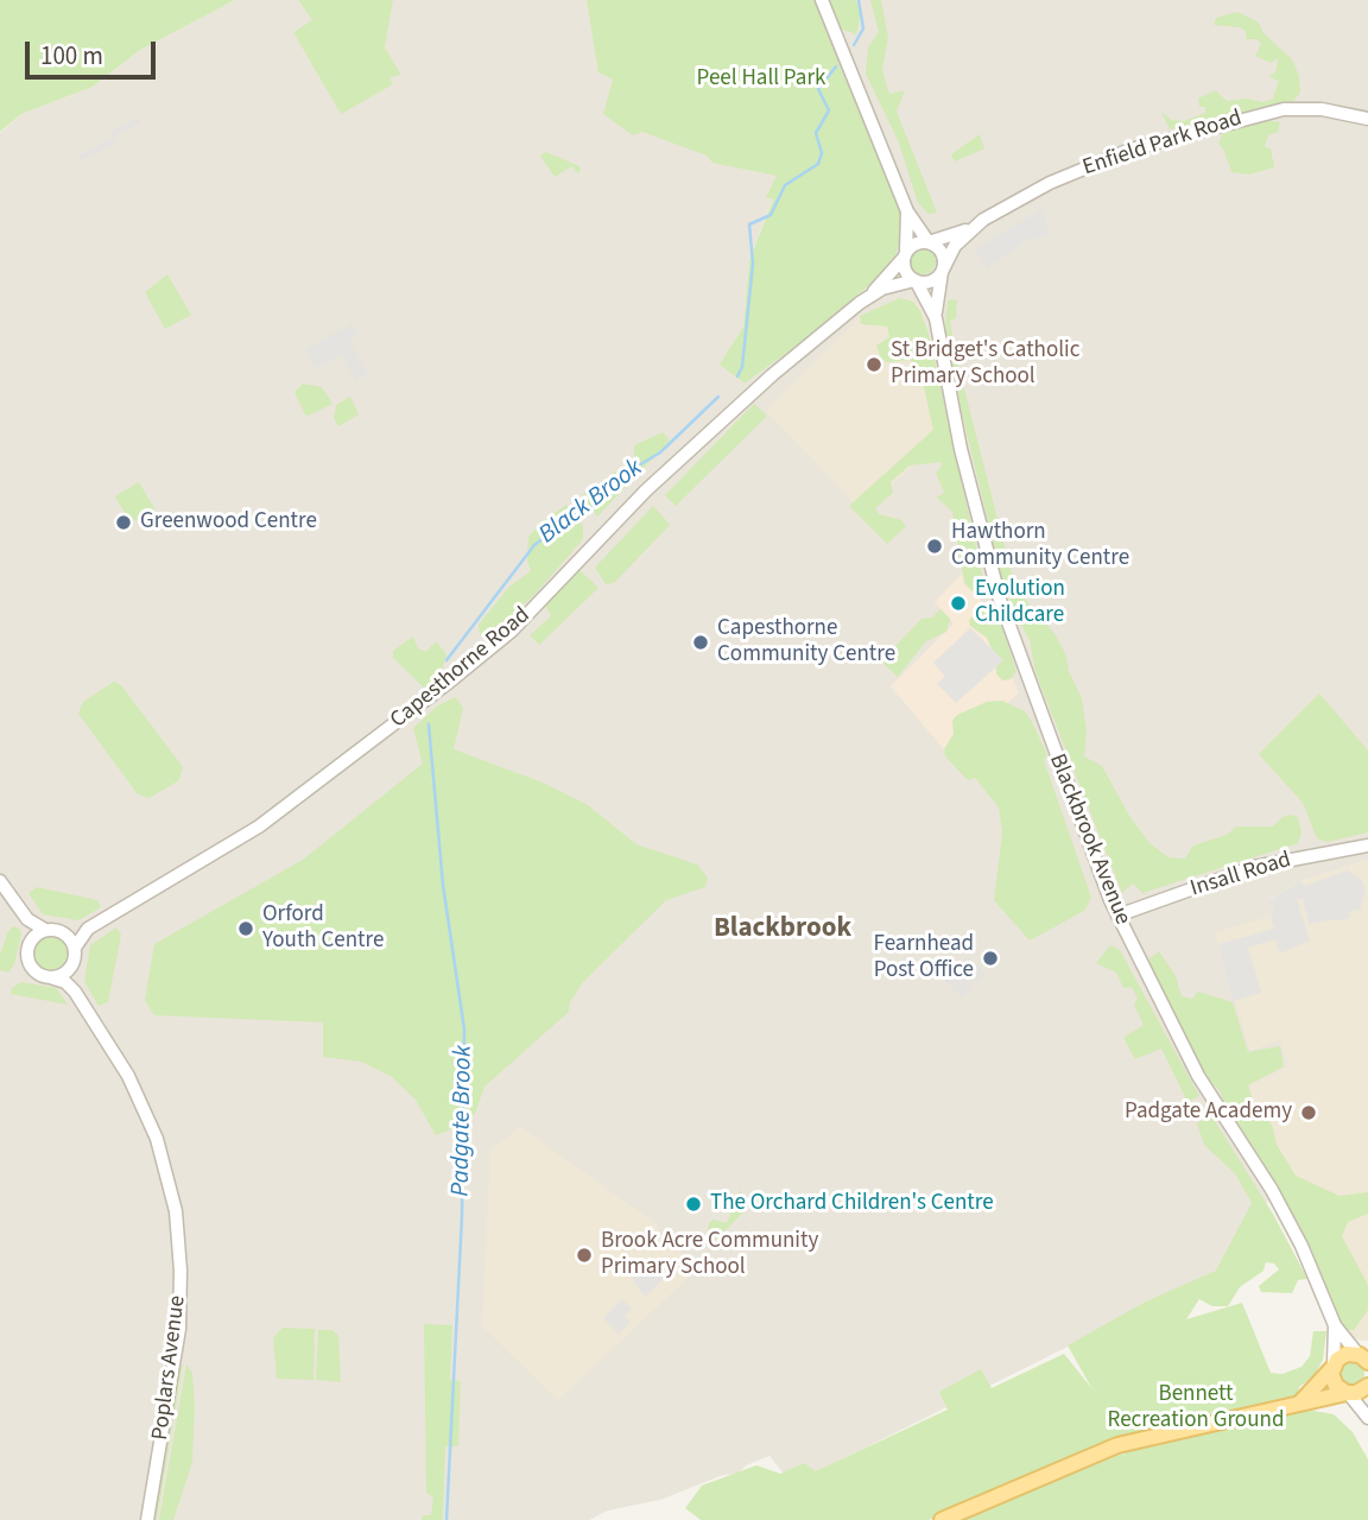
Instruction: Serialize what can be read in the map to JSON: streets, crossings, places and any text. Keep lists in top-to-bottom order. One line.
{"streets":{"street":["Enfield Park Road","Capesthorne Road","Blackbrook Avenue","Insall Road","Poplars Avenue"]},"crossings":[["Enfield Park Road","Capesthorne Road"],["Enfield Park Road","Blackbrook Avenue"],["Capesthorne Road","Blackbrook Avenue"],["Capesthorne Road","Poplars Avenue"],["Blackbrook Avenue","Insall Road"]],"districts":["Blackbrook"],"water":["Black Brook","Padgate Brook"],"parks":["Peel Hall Park","Bennett Recreation Ground"],"places":["St Bridget's Catholic Primary School","Greenwood Centre","Hawthorn Community Centre","Evolution Childcare","Capesthorne Community Centre","Orford Youth Centre","Fearnhead Post Office","Padgate Academy","The Orchard Children's Centre","Brook Acre Community Primary School"],"scale_bar":"100 m"}
